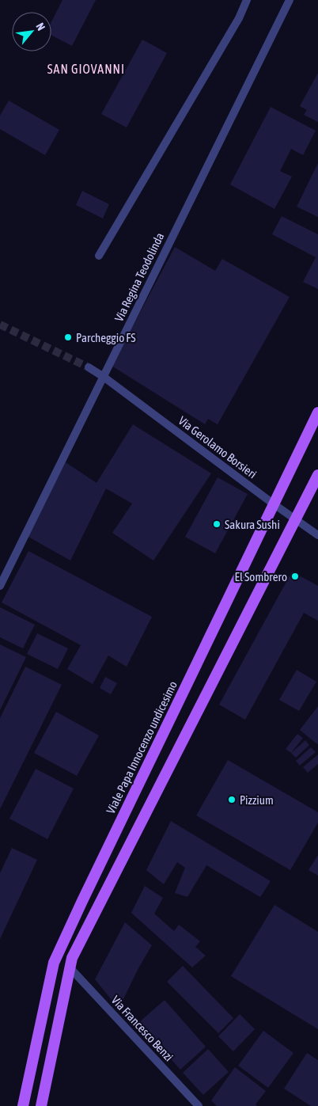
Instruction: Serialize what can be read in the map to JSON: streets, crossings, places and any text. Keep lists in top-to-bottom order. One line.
{"streets":{"main road":["Viale Papa Innocenzo undicesimo"],"street":["Via Regina Teodolinda","Via Gerolamo Borsieri","Via Francesco Benzi"]},"crossings":[["Via Regina Teodolinda","Via Gerolamo Borsieri"],["Via Gerolamo Borsieri","Viale Papa Innocenzo undicesimo"]],"districts":["SAN GIOVANNI"],"places":["Parcheggio FS","Sakura Sushi","El Sombrero","Pizzium"],"north":"top right"}
